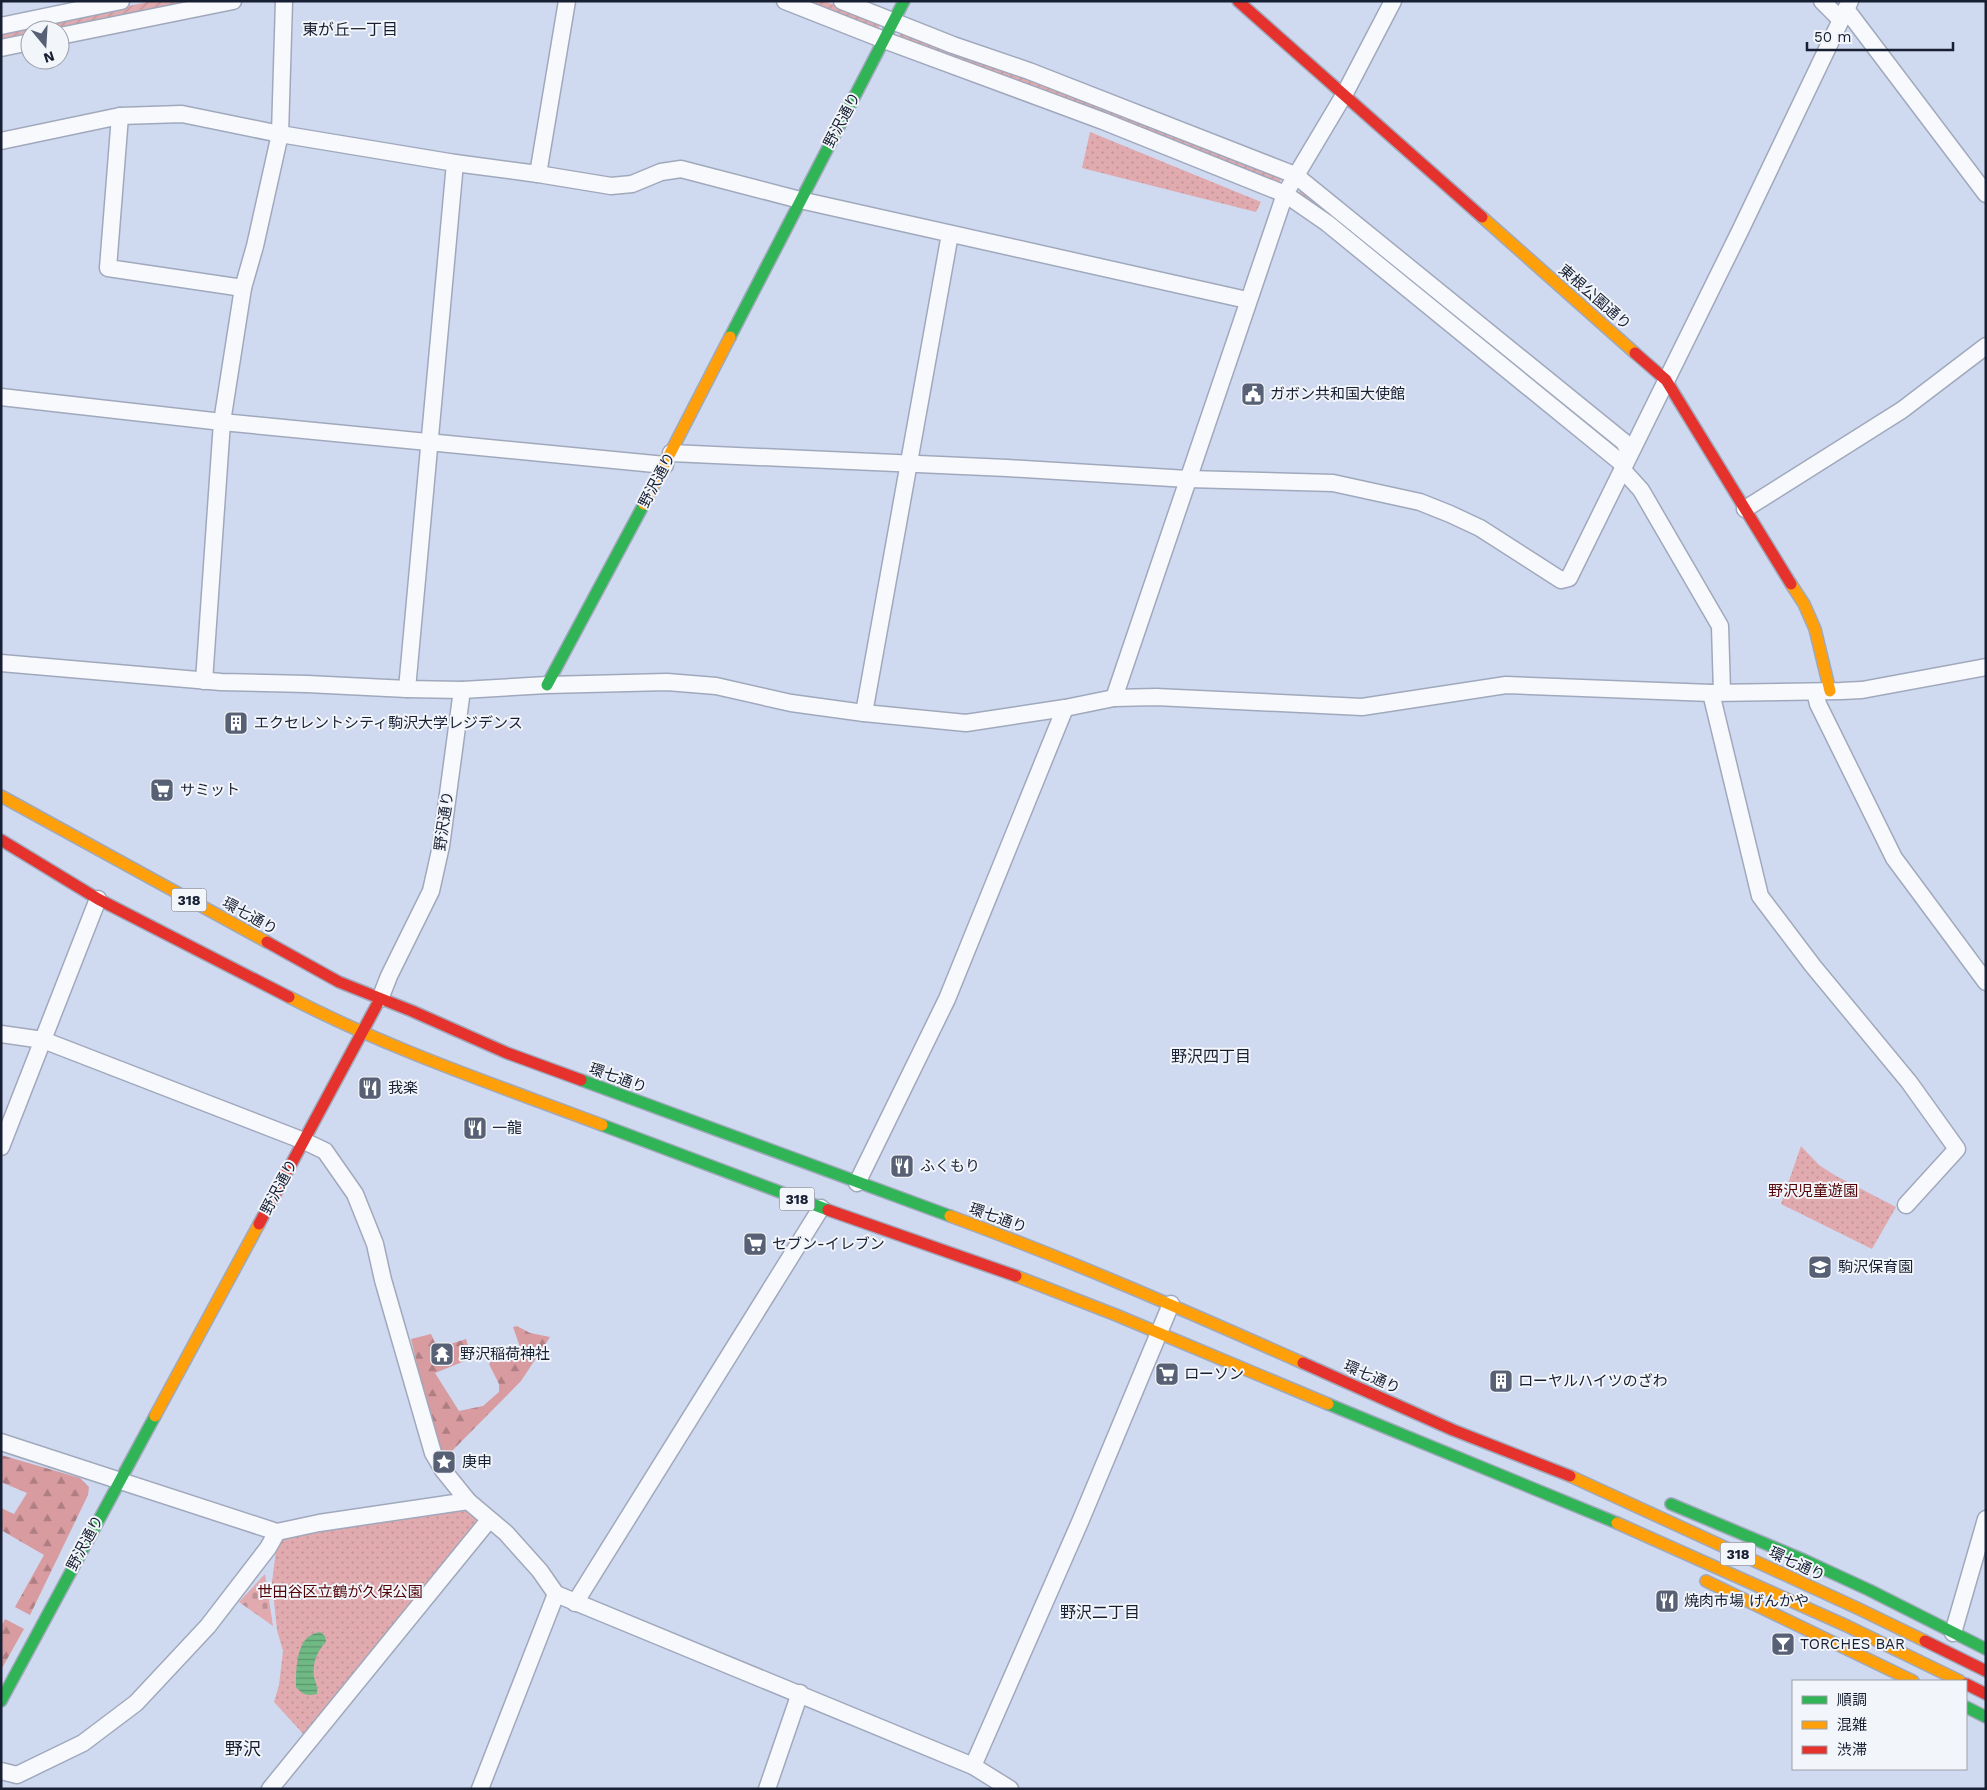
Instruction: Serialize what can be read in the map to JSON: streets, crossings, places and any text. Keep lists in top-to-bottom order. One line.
{"streets":{"main road":["野沢通り","東根公園通り","318","環七通り"]},"crossings":[["野沢通り","318"],["野沢通り","環七通り"]],"districts":["東が丘一丁目","野沢四丁目","野沢二丁目","野沢"],"parks":["野沢児童遊園","世田谷区立鶴が久保公園"],"places":{"public building":["ガボン共和国大使館"],"building":["エクセレントシティ駒沢大学レジデンス","ローヤルハイツのざわ"],"supermarket":["サミット","セブン-イレブン","ローソン"],"restaurant":["我楽","一龍","ふくもり","焼肉市場 げんかや"],"school or university":["駒沢保育園"],"temple":["野沢稲荷神社"],"place":["庚申"],"bar":["TORCHES BAR"]},"legend":["順調","混雑","渋滞"],"scale_bar":"50 m","north":"bottom"}
